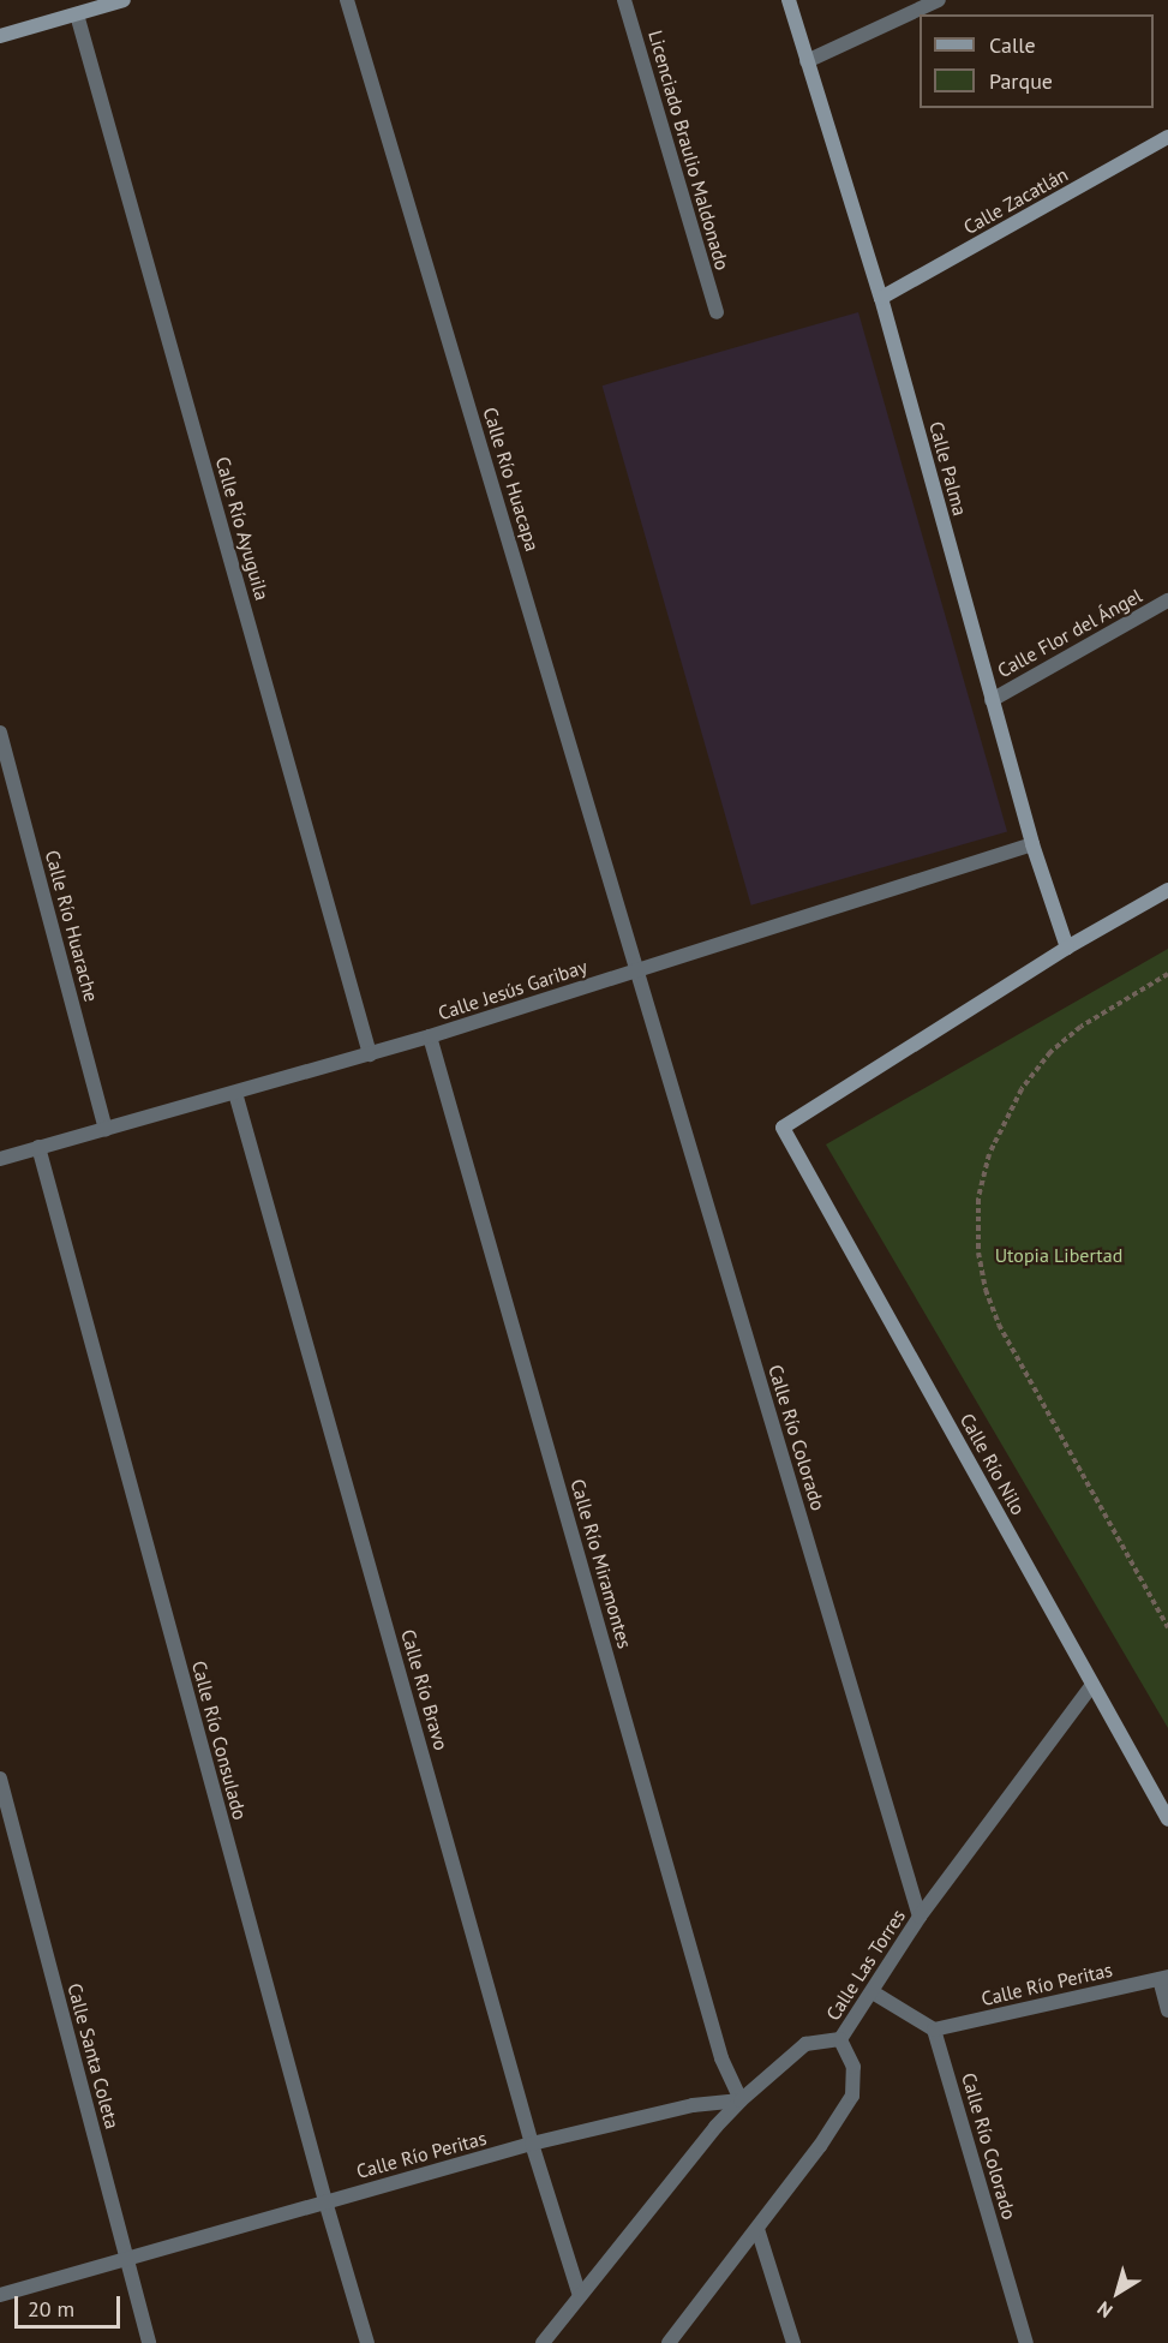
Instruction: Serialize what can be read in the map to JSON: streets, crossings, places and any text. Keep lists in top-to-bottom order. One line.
{"streets":{"street":["Licenciado Braulio Maldonado","Calle Zacatlán","Calle Palma","Calle Río Huacapa","Calle Río Ayuguila","Calle Flor del Ángel","Calle Río Huarache","Calle Jesús Garibay","Calle Río Colorado","Calle Río Nilo","Calle Río Miramontes","Calle Río Bravo","Calle Río Consulado","Calle Las Torres","Calle Río Peritas","Calle Santa Coleta"]},"crossings":[["Calle Zacatlán","Calle Palma"],["Calle Palma","Calle Flor del Ángel"],["Calle Palma","Calle Jesús Garibay"],["Calle Palma","Calle Río Nilo"],["Calle Río Huacapa","Calle Jesús Garibay"],["Calle Río Huacapa","Calle Río Colorado"],["Calle Río Ayuguila","Calle Jesús Garibay"],["Calle Río Huarache","Calle Jesús Garibay"],["Calle Jesús Garibay","Calle Río Colorado"],["Calle Jesús Garibay","Calle Río Miramontes"],["Calle Jesús Garibay","Calle Río Bravo"],["Calle Jesús Garibay","Calle Río Consulado"],["Calle Río Colorado","Calle Las Torres"],["Calle Río Colorado","Calle Río Peritas"],["Calle Río Nilo","Calle Las Torres"],["Calle Río Miramontes","Calle Río Peritas"],["Calle Río Bravo","Calle Río Peritas"],["Calle Río Consulado","Calle Río Peritas"],["Calle Río Peritas","Calle Santa Coleta"]],"parks":["Utopia Libertad"],"legend":["Calle","Parque"],"scale_bar":"20 m","north":"bottom left"}
